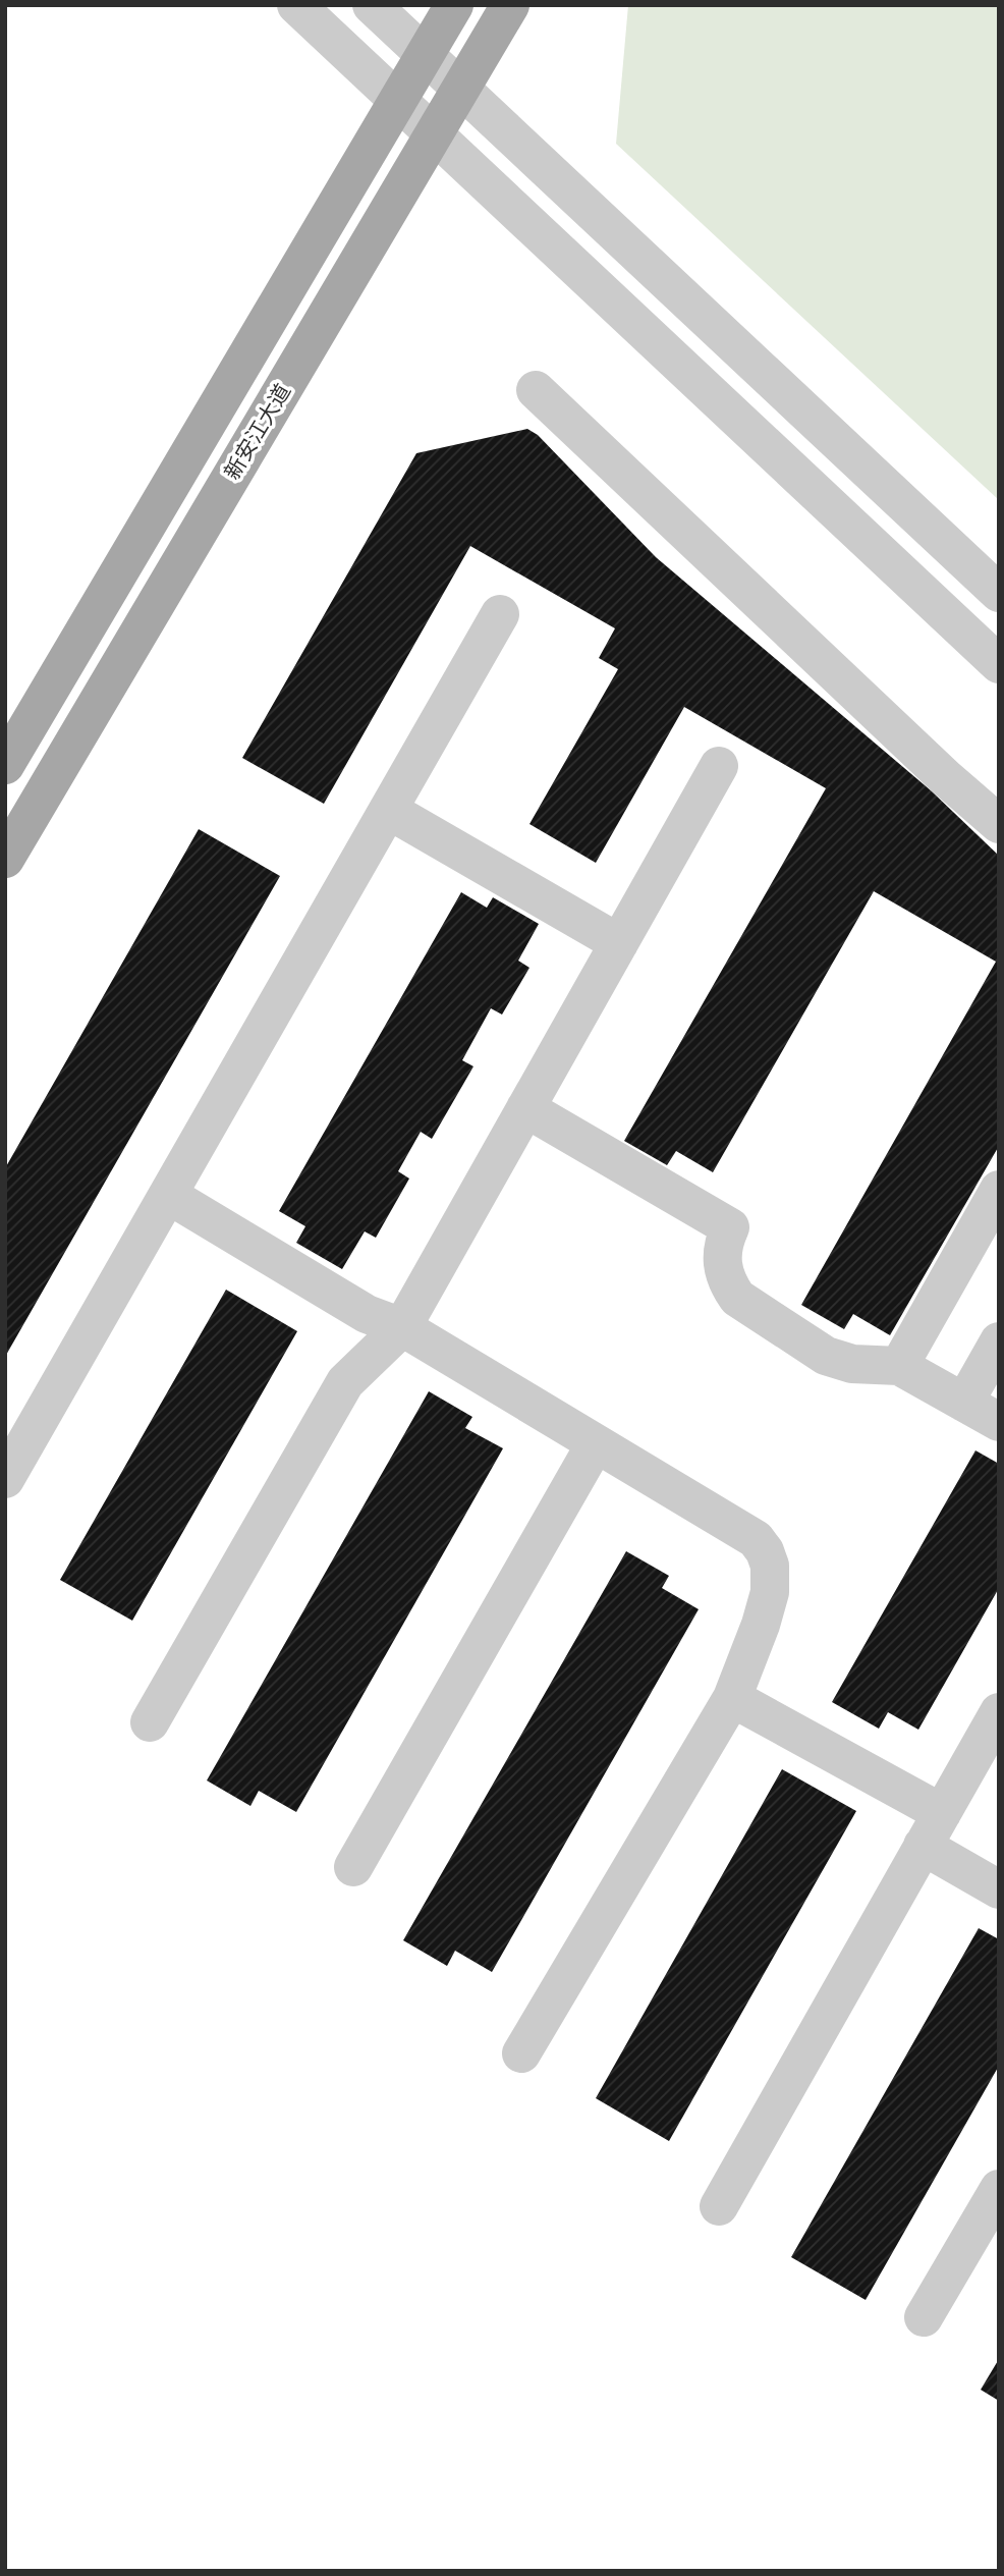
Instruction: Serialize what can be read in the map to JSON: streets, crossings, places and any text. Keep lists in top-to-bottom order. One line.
{"streets":{"main road":["新安江大道"]}}
